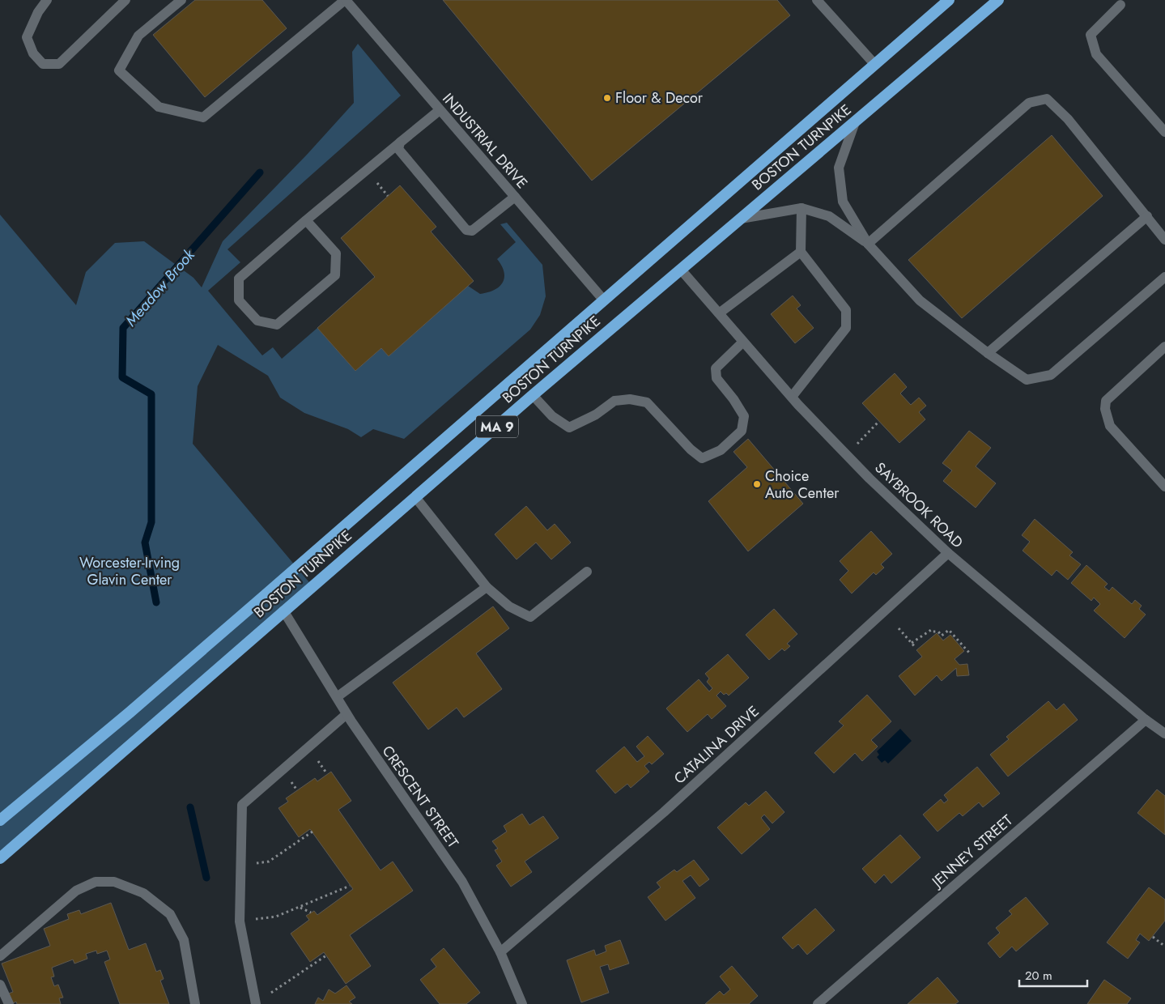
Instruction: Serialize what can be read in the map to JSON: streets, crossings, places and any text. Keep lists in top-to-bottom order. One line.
{"streets":{"highway":["BOSTON TURNPIKE","MA 9"],"street":["INDUSTRIAL DRIVE","SAYBROOK ROAD","CATALINA DRIVE","CRESCENT STREET","JENNEY STREET"]},"crossings":[["INDUSTRIAL DRIVE","BOSTON TURNPIKE"],["BOSTON TURNPIKE","SAYBROOK ROAD"],["BOSTON TURNPIKE","CRESCENT STREET"],["SAYBROOK ROAD","CATALINA DRIVE"],["SAYBROOK ROAD","JENNEY STREET"],["CATALINA DRIVE","CRESCENT STREET"]],"water":["Meadow Brook"],"parks":["Worcester-Irving Glavin Center"],"places":["Floor & Decor","Choice Auto Center"],"scale_bar":"20 m"}
